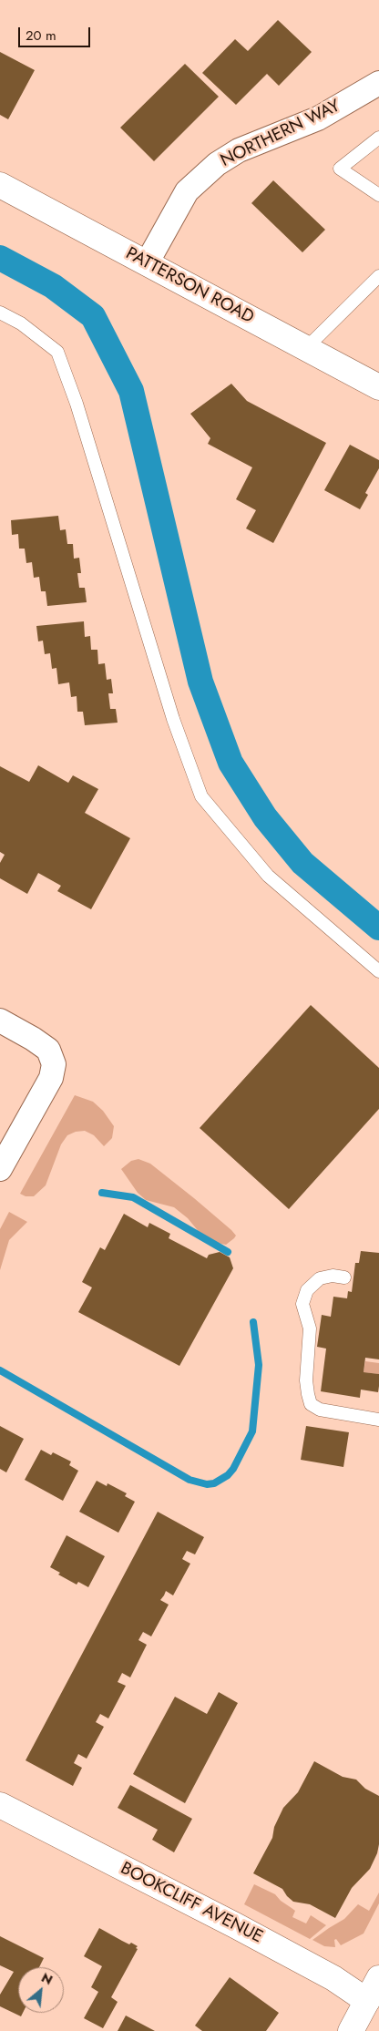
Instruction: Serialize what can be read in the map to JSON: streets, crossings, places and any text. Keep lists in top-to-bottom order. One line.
{"streets":{"main road":["PATTERSON ROAD","BOOKCLIFF AVENUE"],"street":["NORTHERN WAY"]},"crossings":[["NORTHERN WAY","PATTERSON ROAD"]],"scale_bar":"20 m","north":"top right"}
